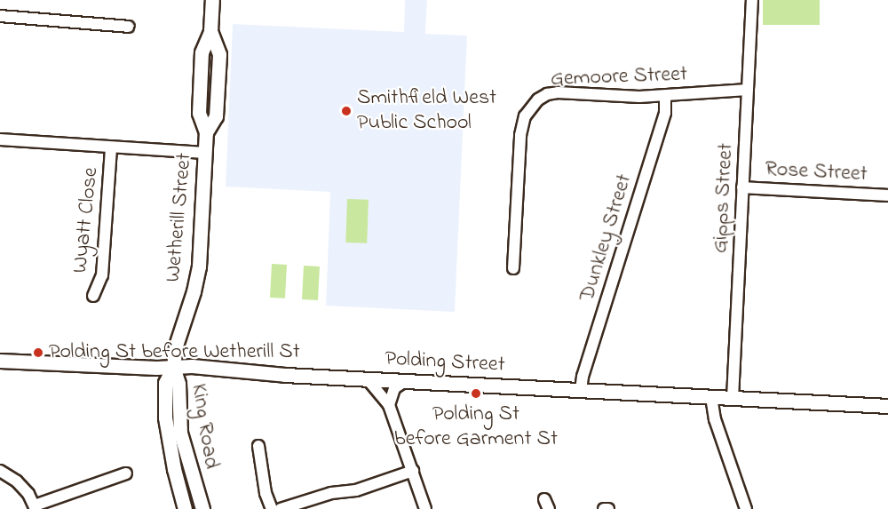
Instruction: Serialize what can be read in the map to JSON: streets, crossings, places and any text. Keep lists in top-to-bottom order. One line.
{"streets":{"main road":["Wetherill Street","Polding Street","King Road"],"street":["Gemoore Street","Rose Street","Gipps Street","Wyatt Close","Dunkley Street"]},"crossings":[["Gemoore Street","Gipps Street"],["Gemoore Street","Dunkley Street"],["Rose Street","Gipps Street"],["Gipps Street","Polding Street"],["Wetherill Street","Polding Street"],["Wetherill Street","King Road"],["Dunkley Street","Polding Street"],["Polding Street","King Road"]],"places":["Smithfield West Public School","Polding St before Wetherill St","Polding St before Garment St"]}
